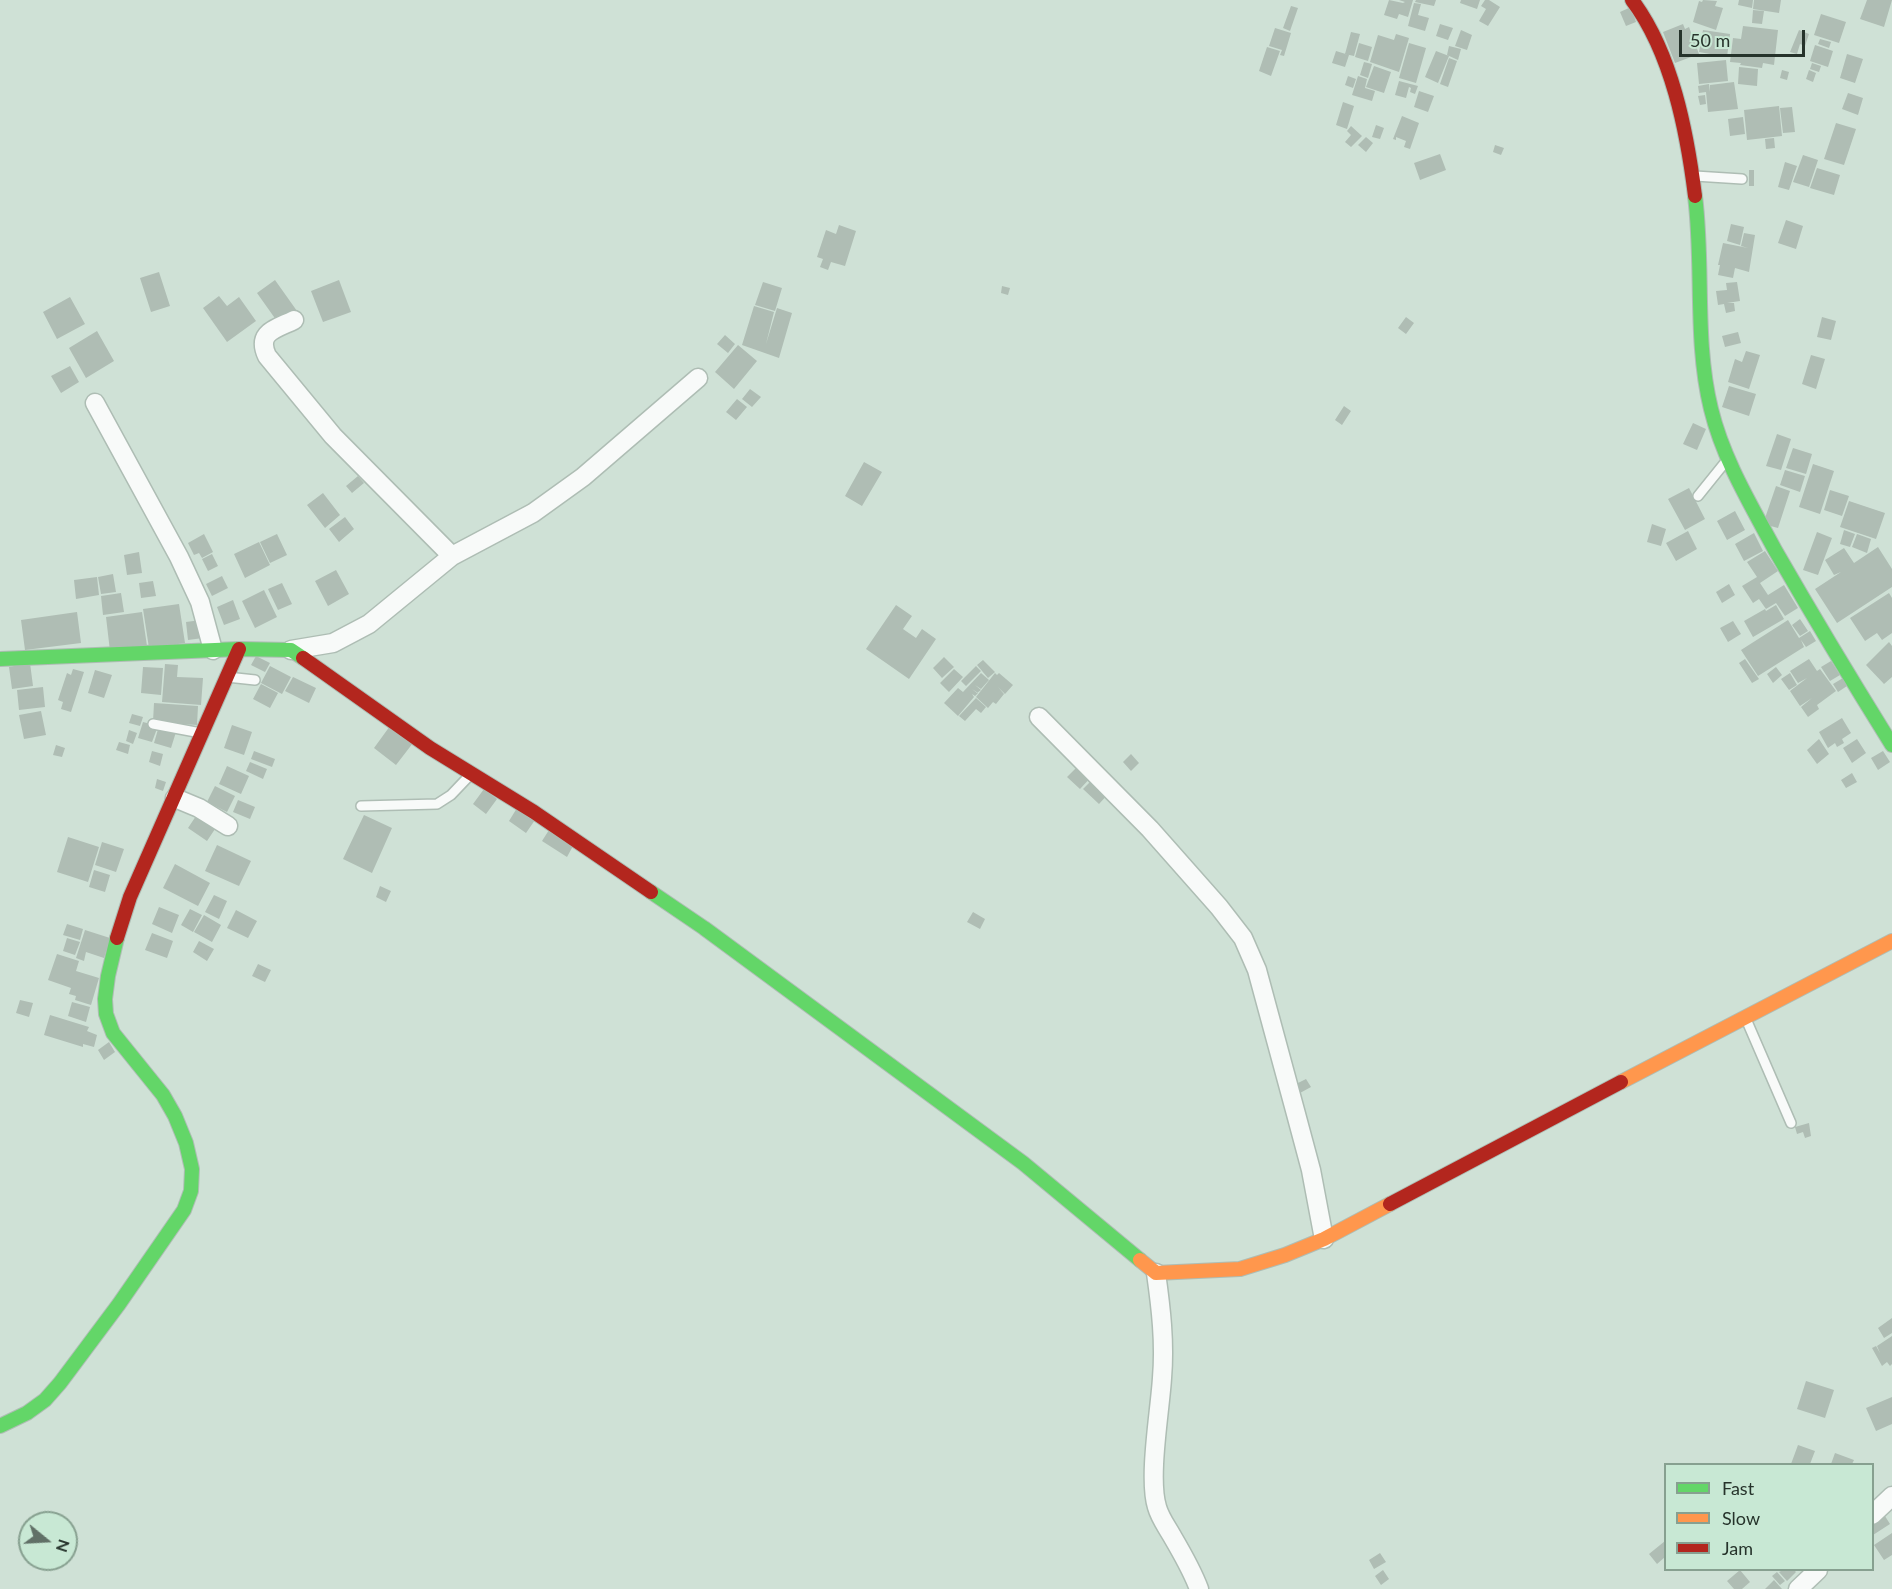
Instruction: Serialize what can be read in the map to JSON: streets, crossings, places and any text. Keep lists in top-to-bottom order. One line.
{"legend":["Fast","Slow","Jam"],"scale_bar":"50 m","north":"right"}
